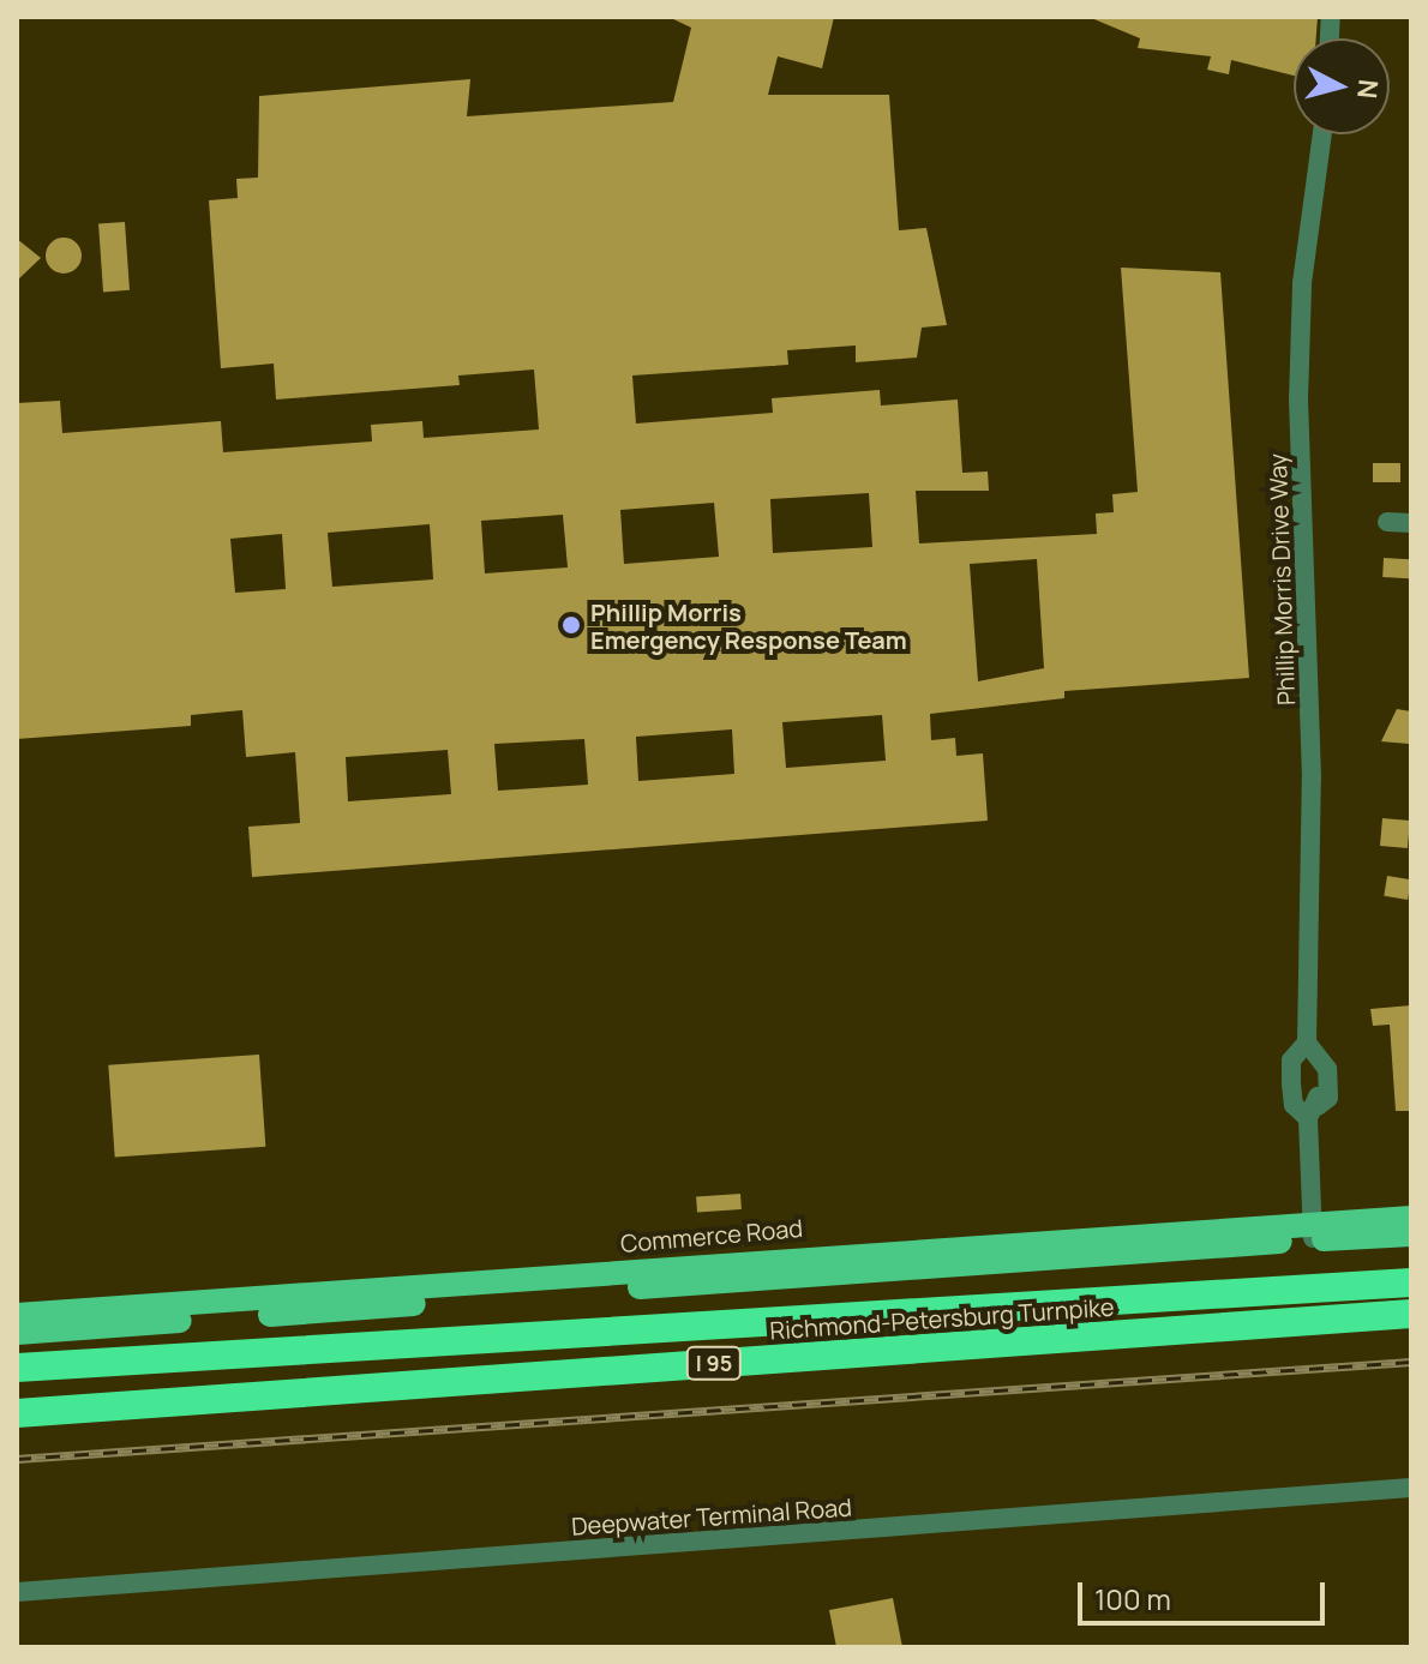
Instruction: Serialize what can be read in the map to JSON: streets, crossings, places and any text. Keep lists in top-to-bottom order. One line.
{"streets":{"highway":["Richmond-Petersburg Turnpike","I 95"],"main road":["Commerce Road"],"street":["Phillip Morris Drive Way","Deepwater Terminal Road"]},"crossings":[["Phillip Morris Drive Way","Commerce Road"]],"places":["Phillip Morris Emergency Response Team"],"scale_bar":"100 m","north":"right"}
